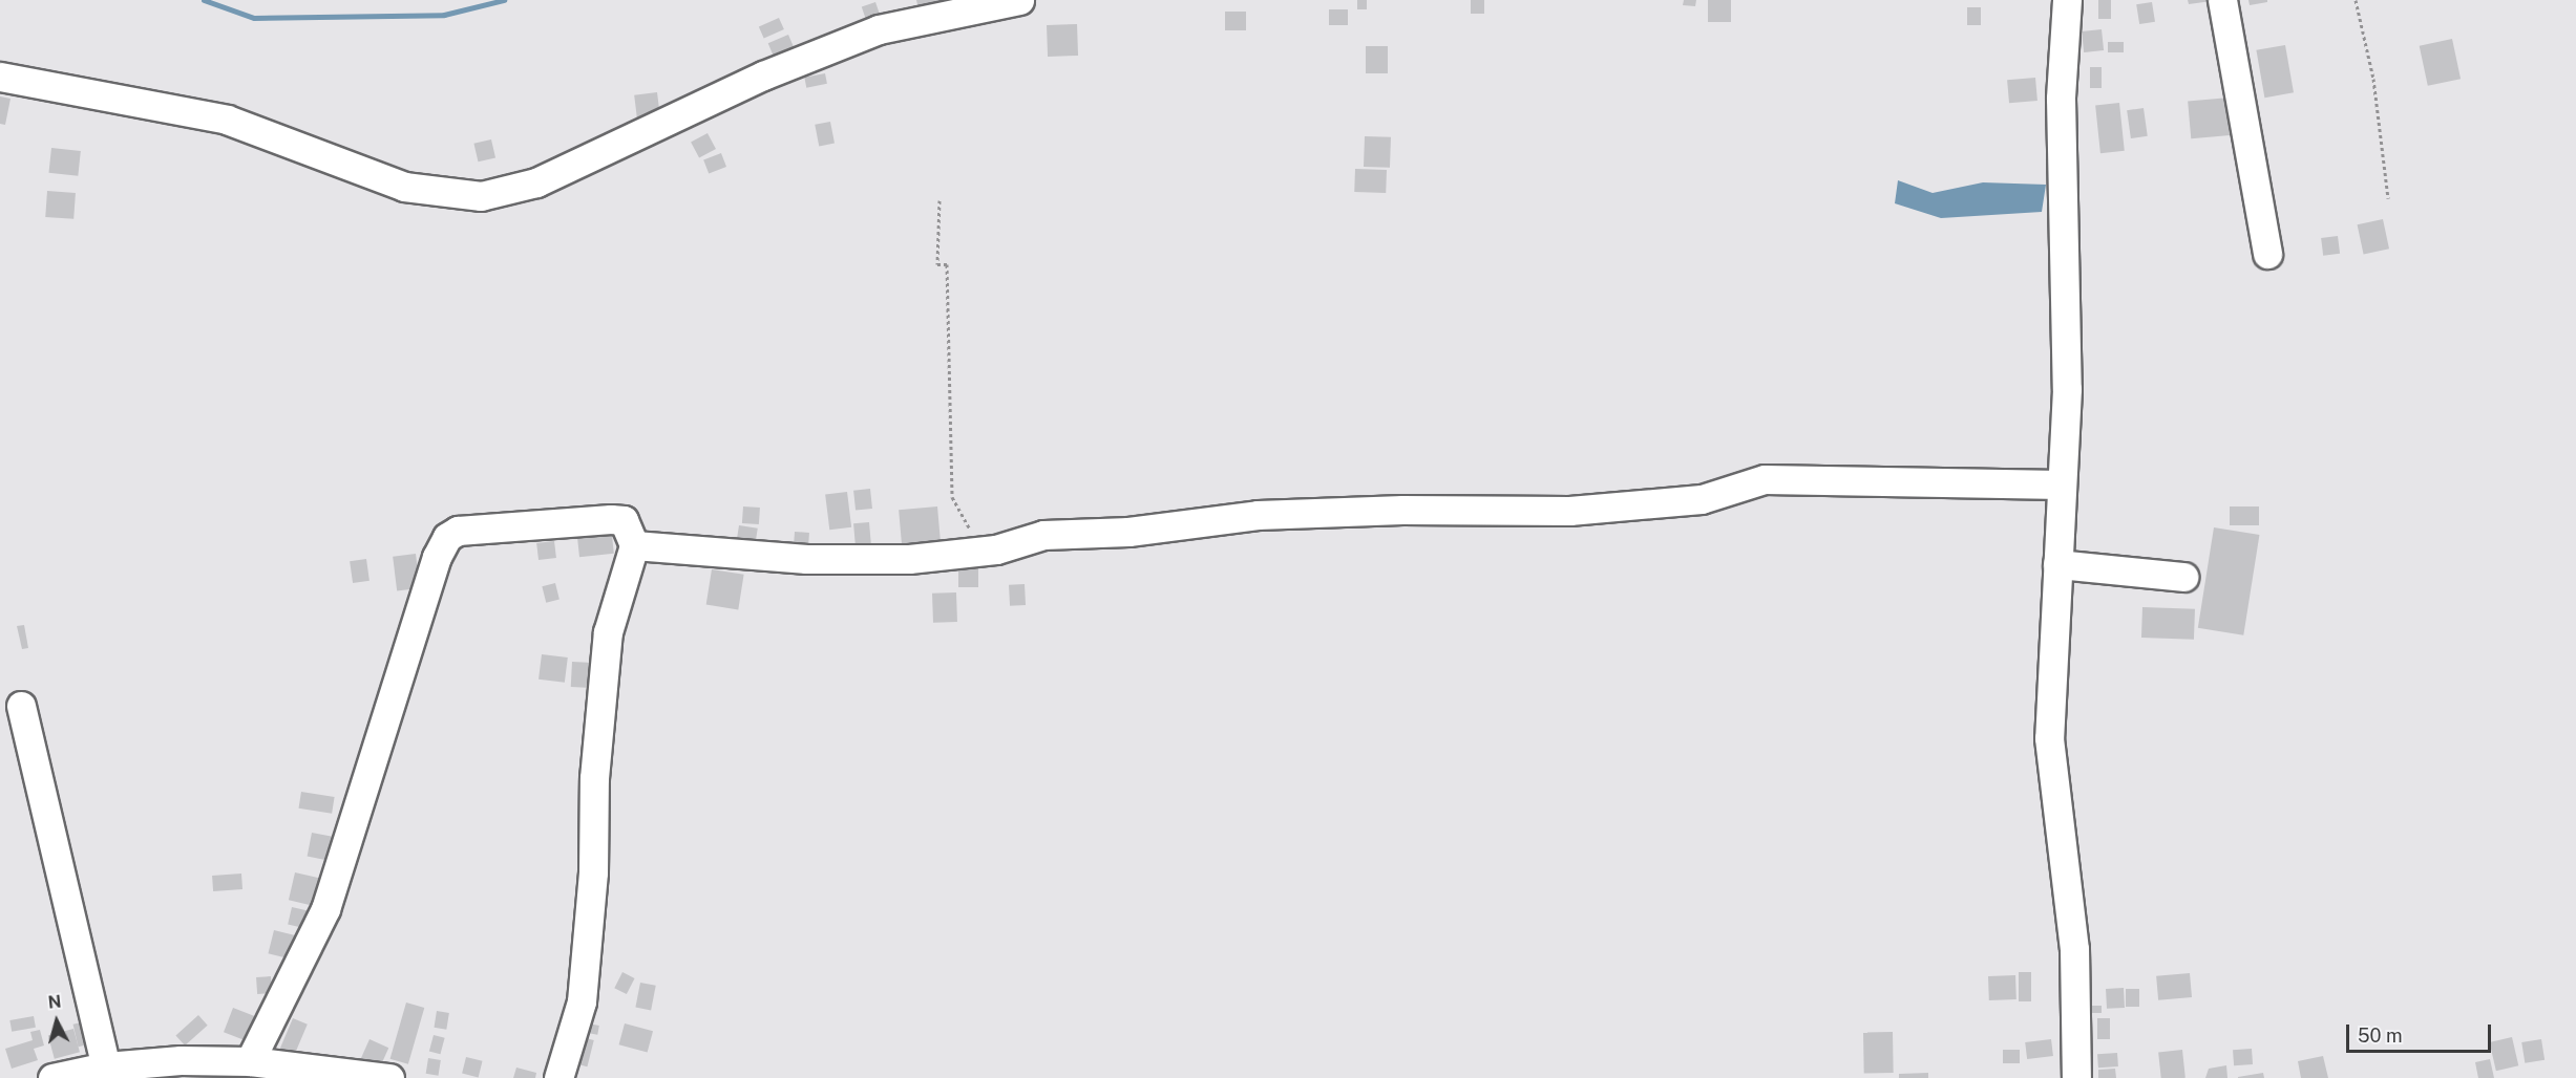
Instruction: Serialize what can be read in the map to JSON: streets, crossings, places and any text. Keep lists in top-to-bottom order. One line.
{"scale_bar":"50 m","north":"top"}
